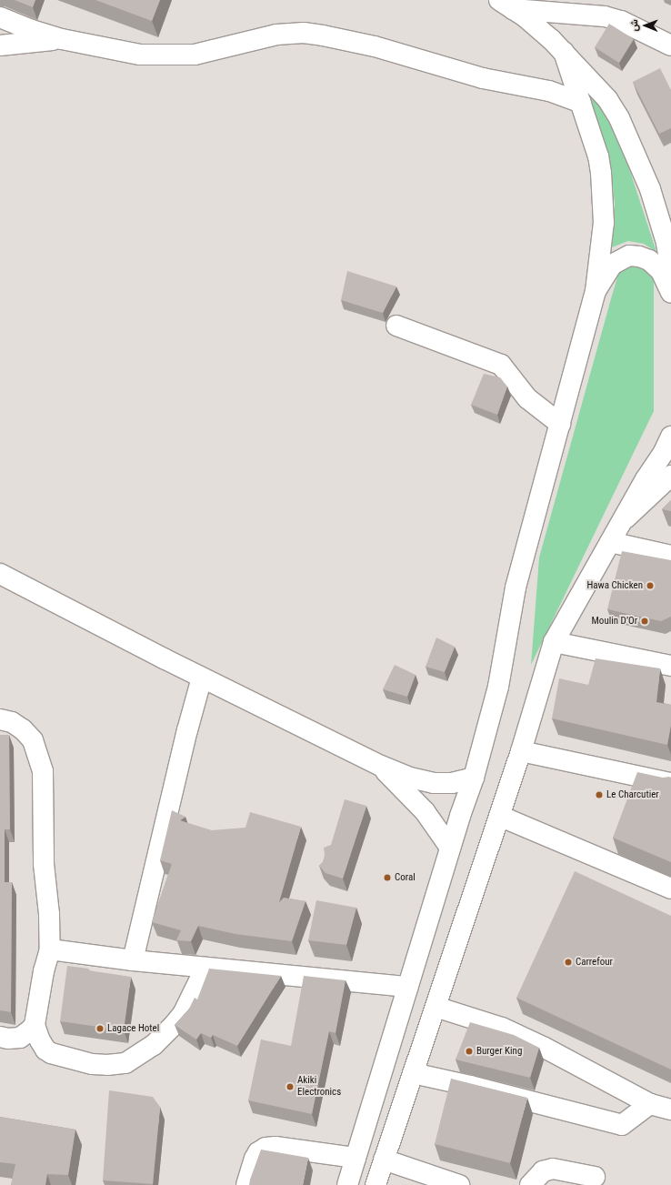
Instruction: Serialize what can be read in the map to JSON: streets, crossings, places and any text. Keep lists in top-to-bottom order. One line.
{"places":["Hawa Chicken","Moulin D’Or","Le Charcutier","Coral","Carrefour","Lagace Hotel","Burger King","Akiki Electronics"],"north":"left"}
